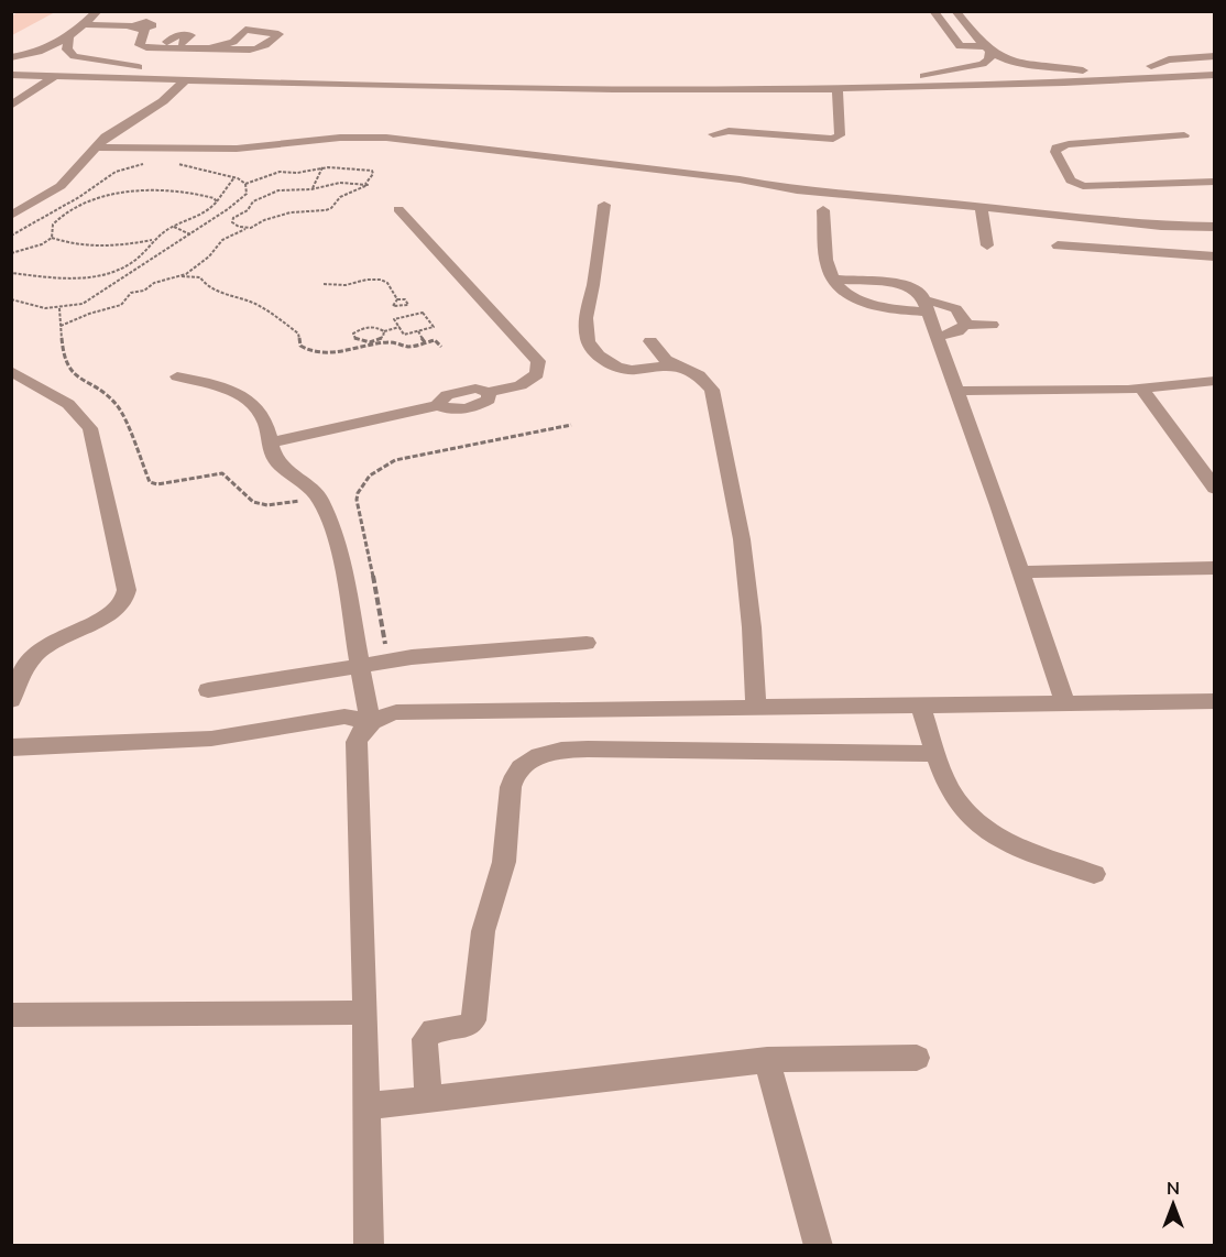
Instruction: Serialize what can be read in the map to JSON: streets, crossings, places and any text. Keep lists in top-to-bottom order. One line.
{"north":"top"}
